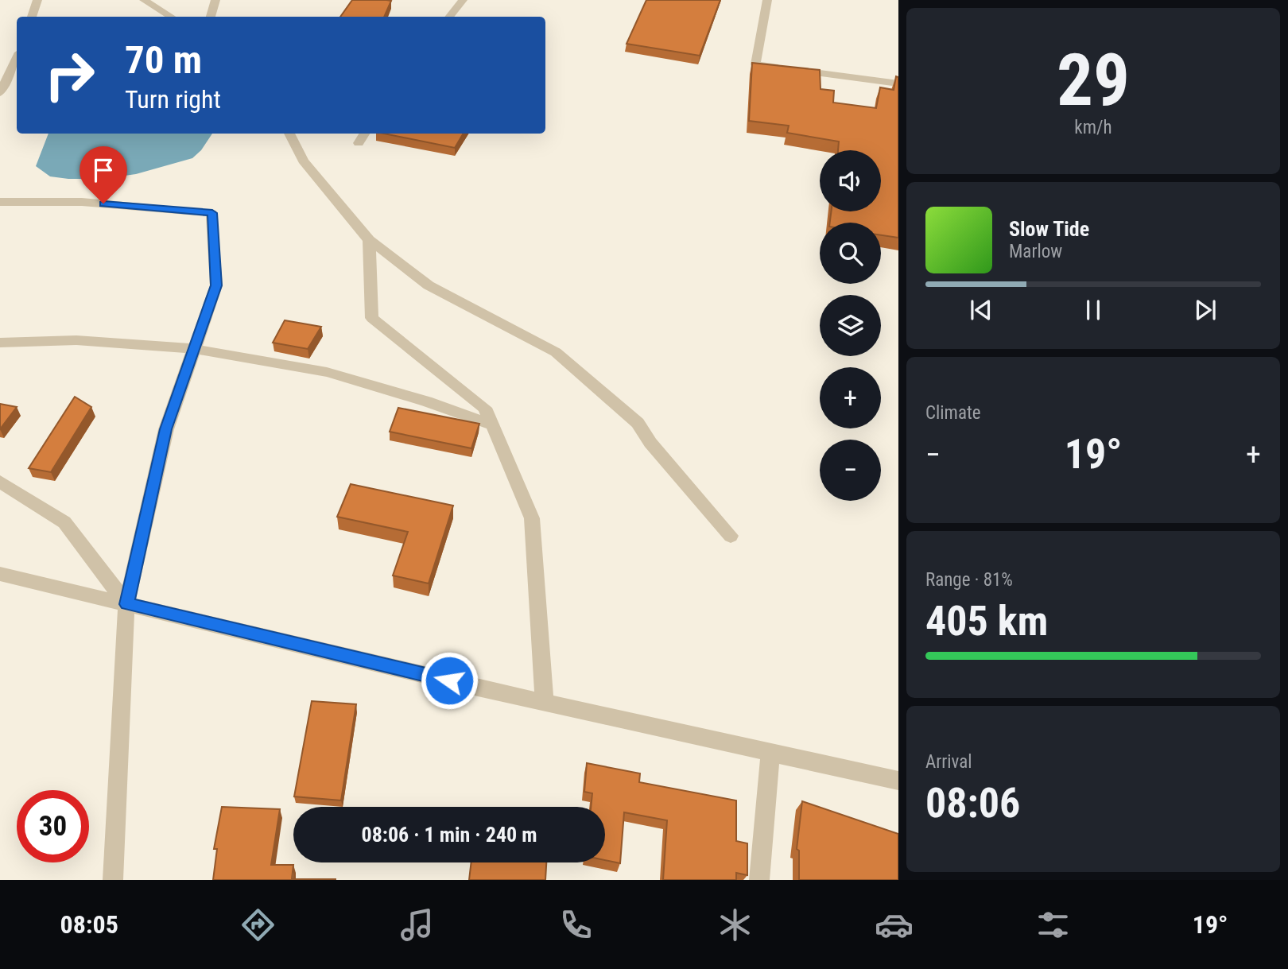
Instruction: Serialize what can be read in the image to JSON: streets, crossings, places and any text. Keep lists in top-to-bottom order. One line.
{"page":{"tile":[["29","km/h"],"Climate",["Range · 81%","405 km"],["Arrival","08:06"]],"turn":["70 m","Turn right"],"map_buttons":["+","−"],"song":["Slow Tide","Marlow"],"heat":["−","19°","+"],"limit":"30","trip":"08:06 · 1 min · 240 m","tabs":["08:05","19°"]}}
